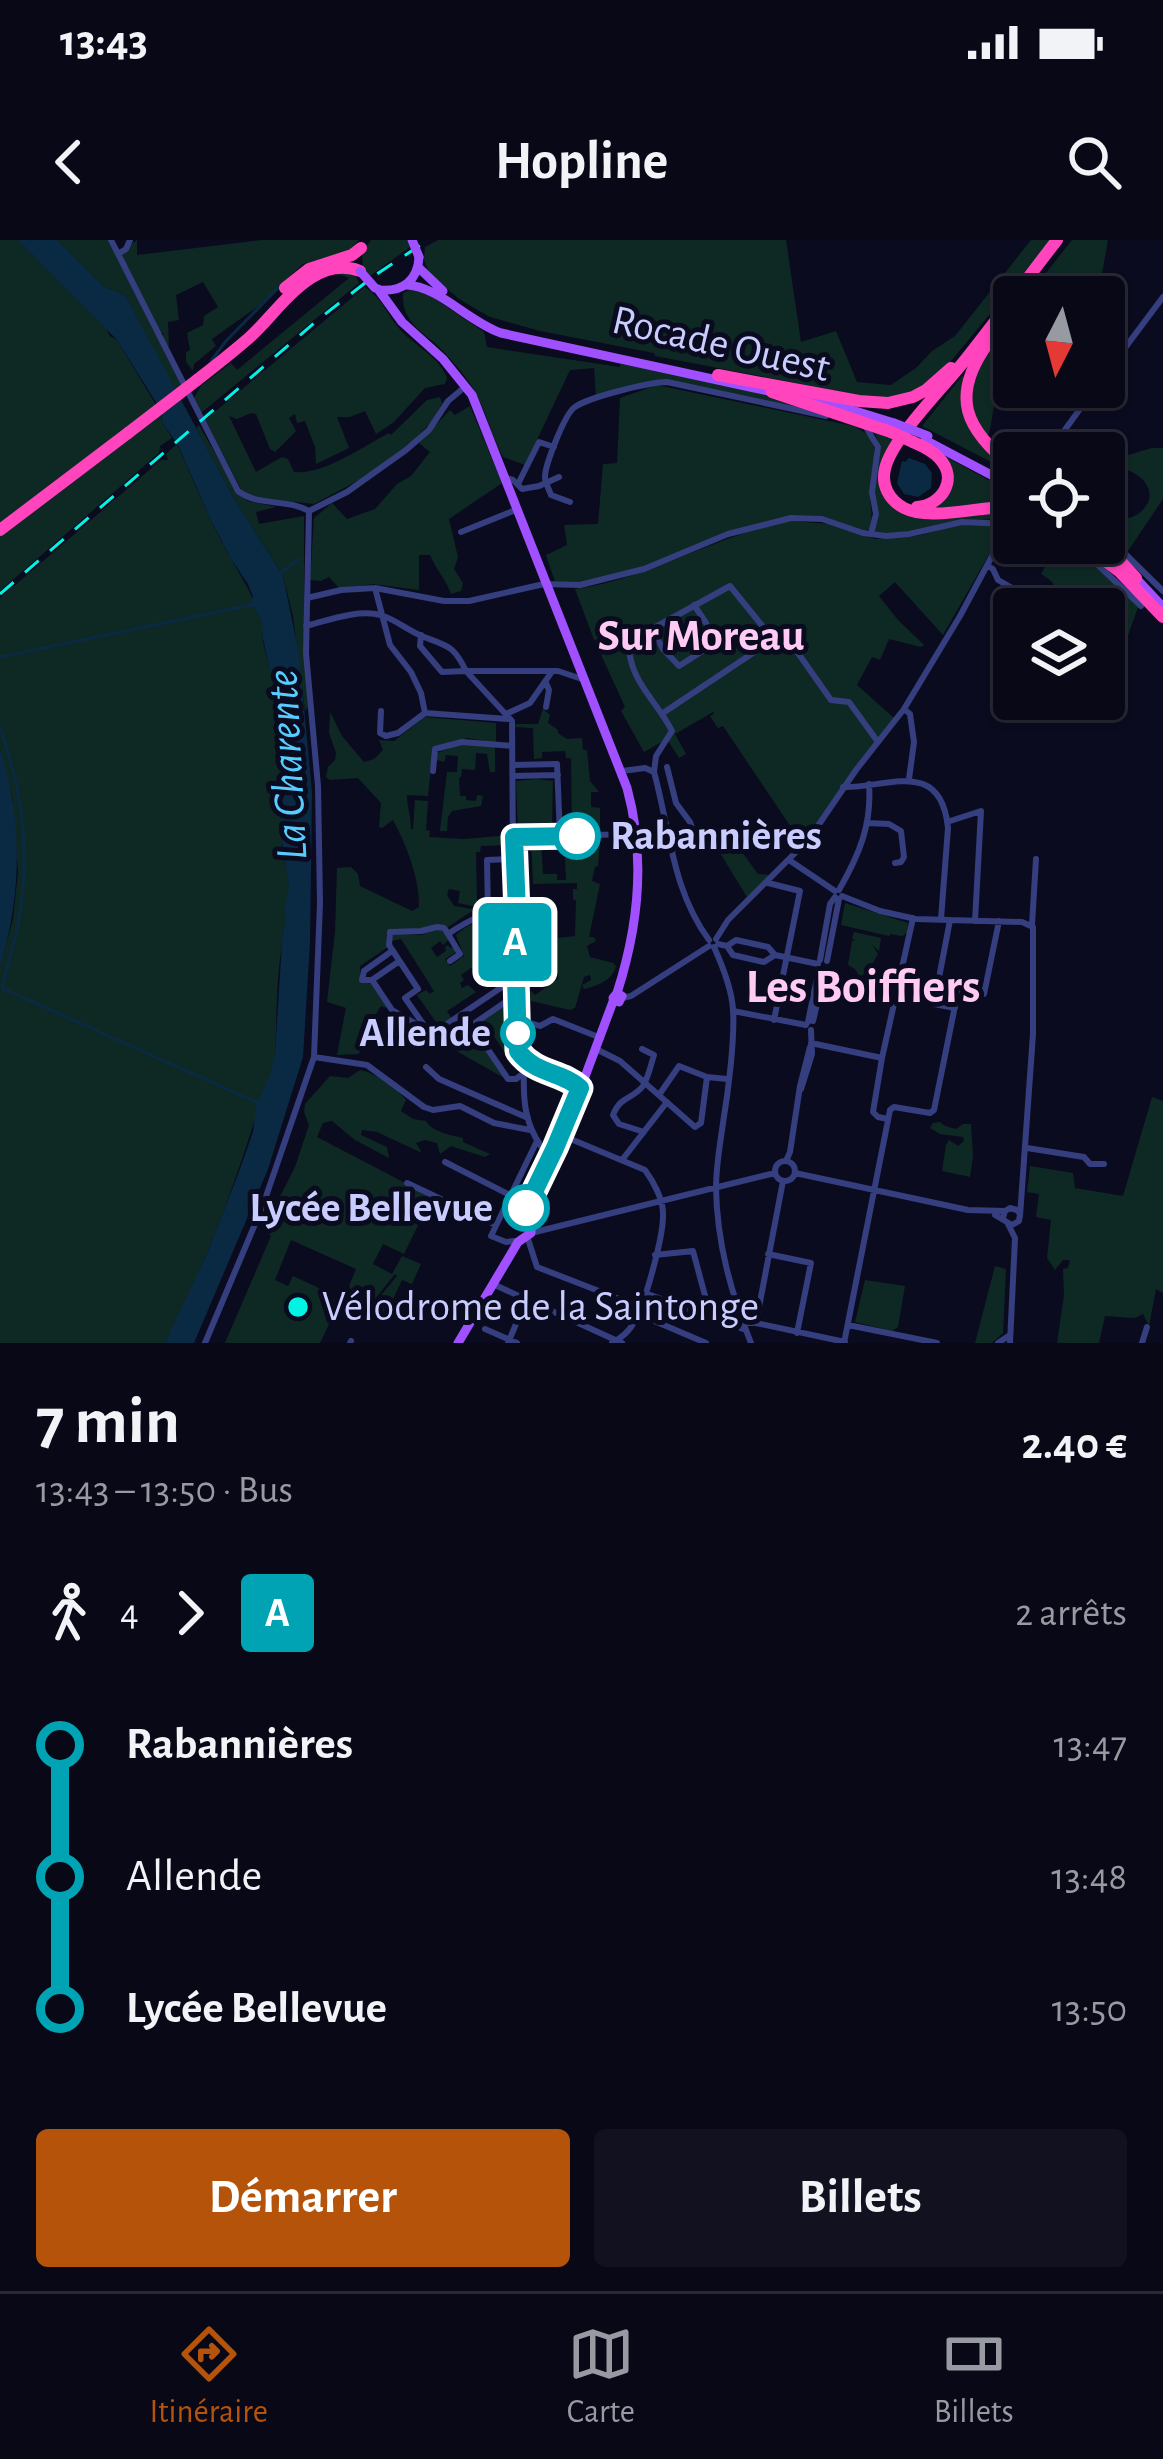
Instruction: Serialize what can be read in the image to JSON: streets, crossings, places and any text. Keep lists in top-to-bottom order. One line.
{"streets":{"main road":["Rocade Ouest"]},"districts":["Sur Moreau","Les Boiffiers"],"water":["La Charente"],"places":["Rabannières","Allende","Lycée Bellevue","Vélodrome de la Saintonge"],"lines":["bus line A"],"north":"bottom","page":{"status":"13:43","header":"Hopline","on_map":"A","heading":["7 min","13:43 – 13:50 · Bus","2.40 €"],"legs":["4","A","2 arrêts"],"list":[{"name":"Rabannières","value":"13:47"},{"name":"Allende","value":"13:48"},{"name":"Lycée Bellevue","value":"13:50"}],"buttons":["Démarrer","Billets"],"tabs":["Itinéraire","Carte","Billets"]}}
